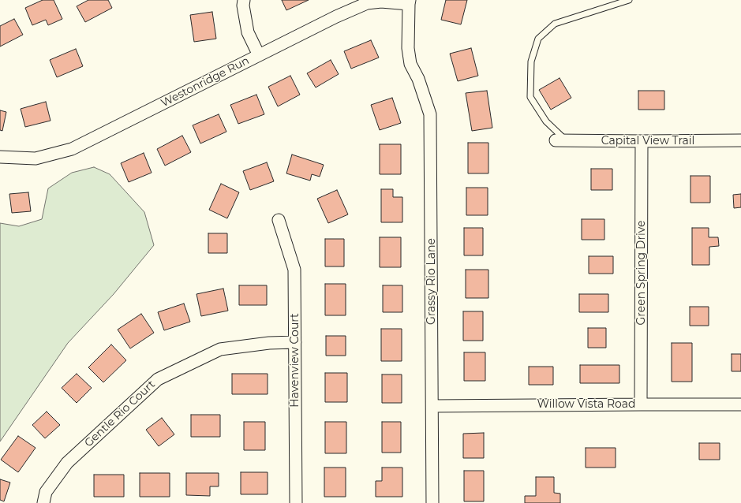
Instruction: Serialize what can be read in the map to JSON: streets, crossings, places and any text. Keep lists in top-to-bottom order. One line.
{"streets":{"street":["Westonridge Run","Capital View Trail","Green Spring Drive","Grassy Rio Lane","Havenview Court","Willow Vista Road","Gentle Rio Court"]},"crossings":[["Westonridge Run","Grassy Rio Lane"],["Capital View Trail","Green Spring Drive"],["Green Spring Drive","Willow Vista Road"],["Grassy Rio Lane","Willow Vista Road"],["Havenview Court","Gentle Rio Court"]]}
